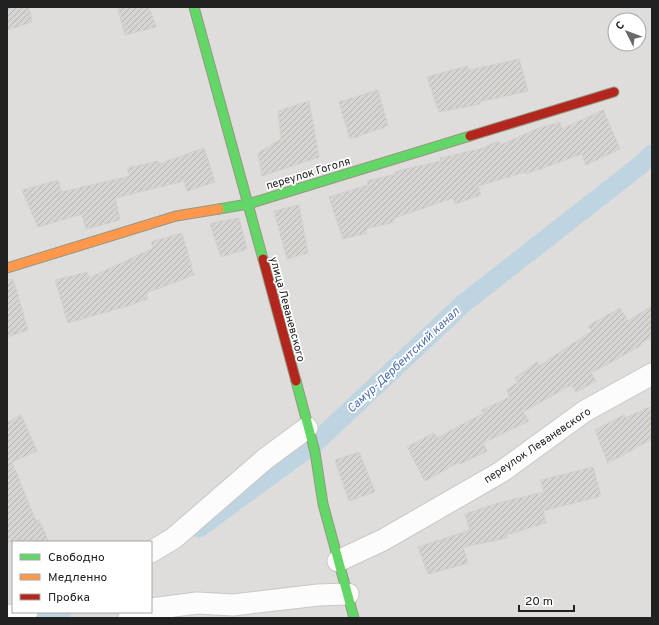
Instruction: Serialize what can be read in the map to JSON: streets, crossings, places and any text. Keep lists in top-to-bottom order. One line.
{"streets":{"street":["переулок Гоголя","улица Леваневского","переулок Леваневского"]},"crossings":[["переулок Гоголя","улица Леваневского"],["улица Леваневского","переулок Леваневского"]],"water":["Самур-Дербентский канал"],"legend":["Свободно","Медленно","Пробка"],"scale_bar":"20 m","north":"top left"}
